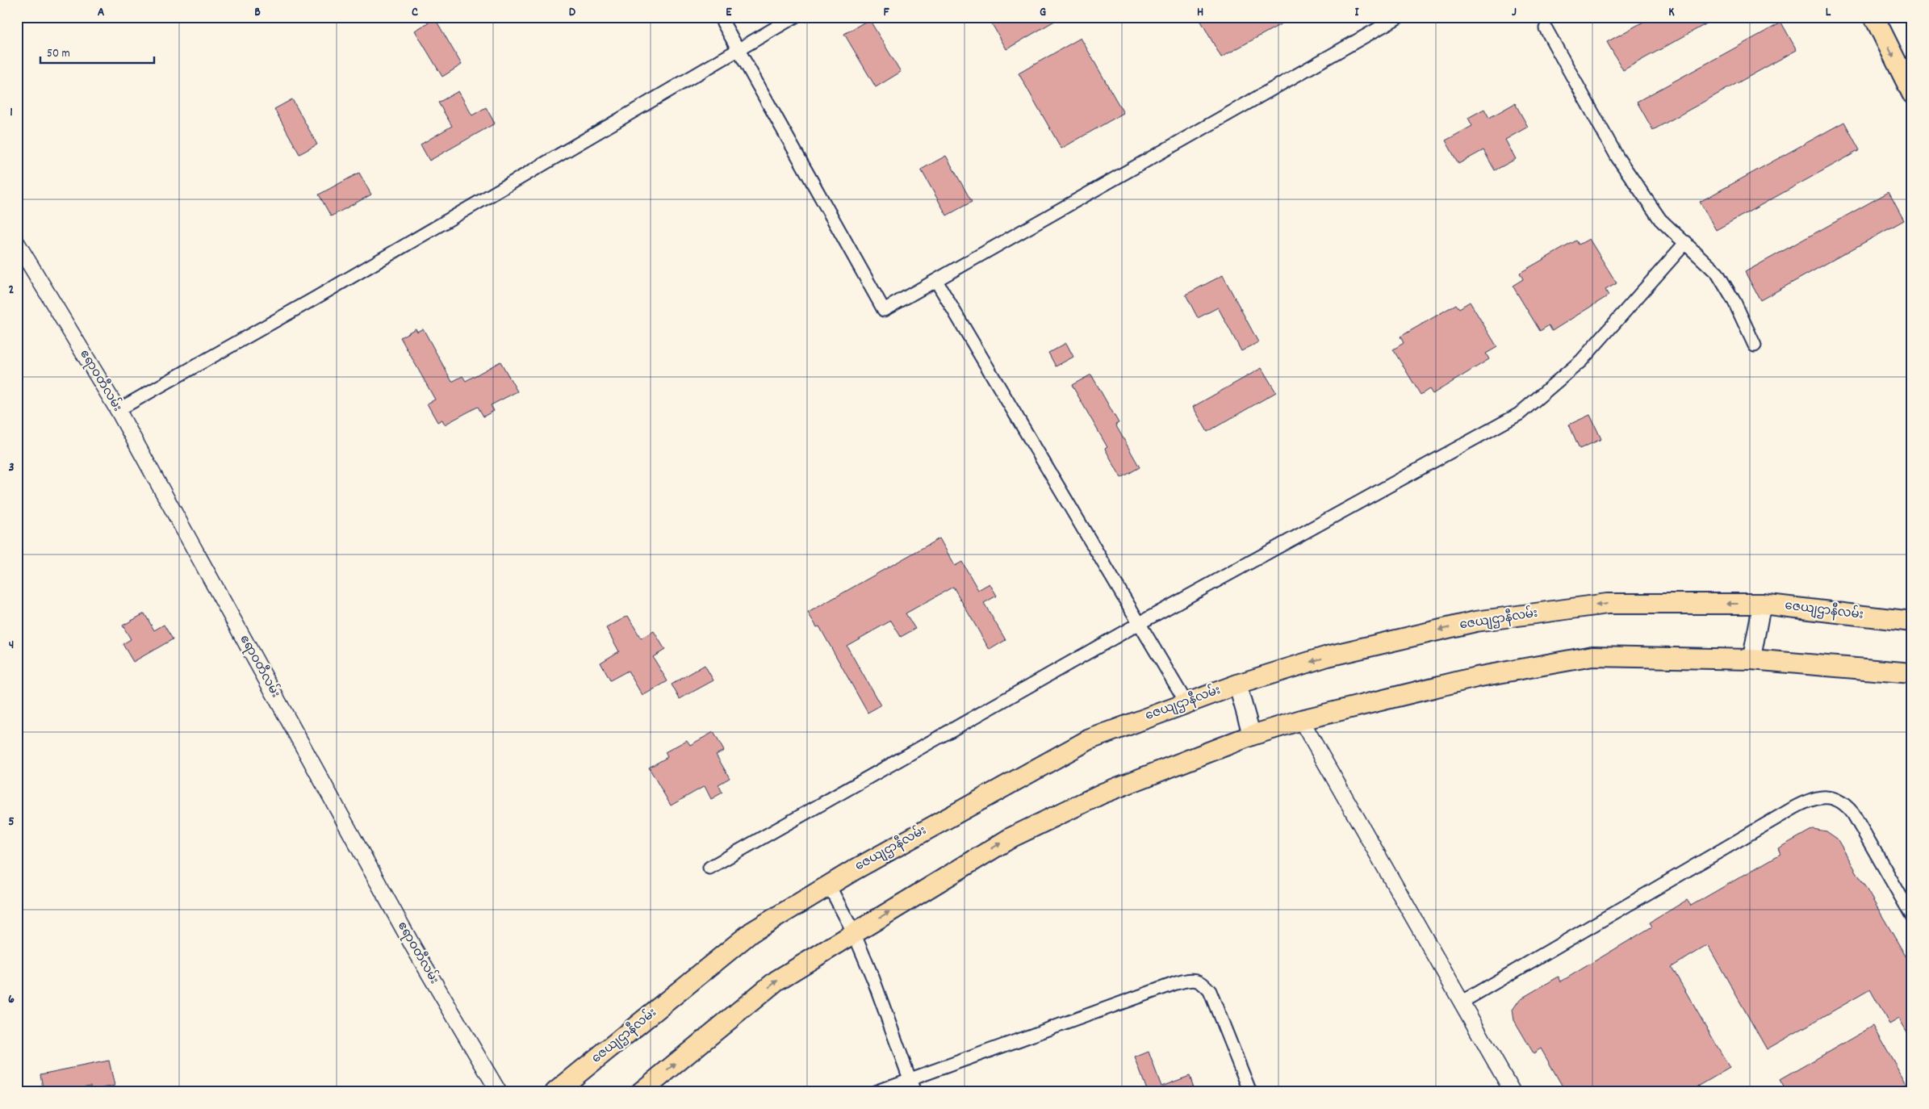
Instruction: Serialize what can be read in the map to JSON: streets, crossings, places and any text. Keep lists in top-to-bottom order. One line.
{"streets":{"main road":["ဇေယျဌာနီလမ်း"],"street":["ဧရာဝတီလမ်း"]},"scale_bar":"50 m","grid":{"columns":["A","B","C","D","E","F","G","H","I","J","K","L"],"rows":["1","2","3","4","5","6"]}}
